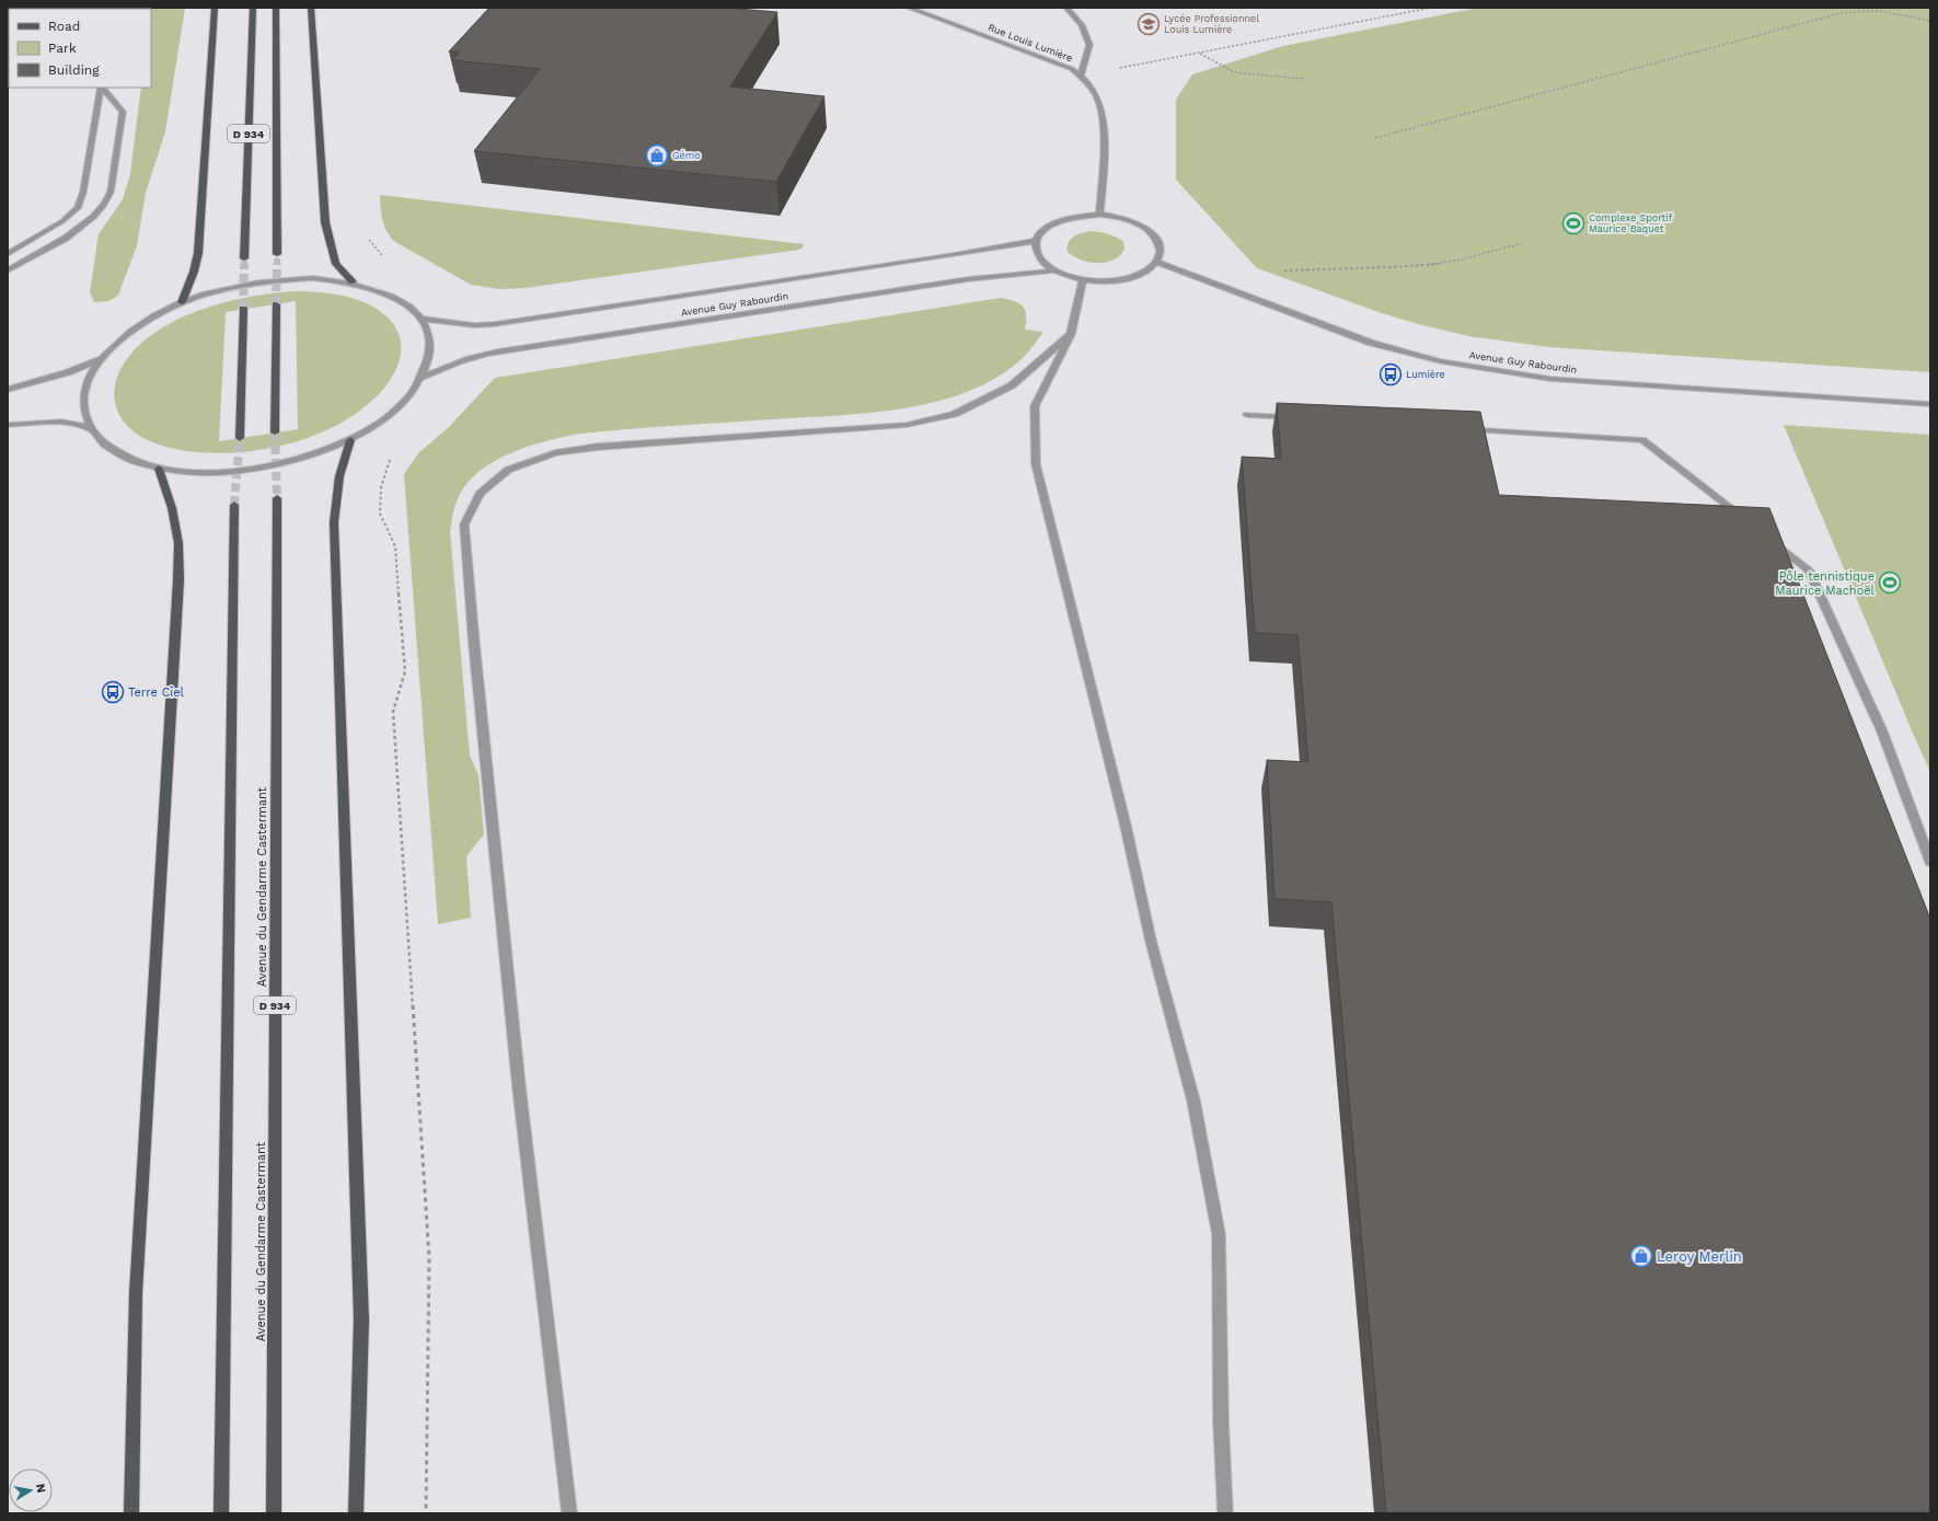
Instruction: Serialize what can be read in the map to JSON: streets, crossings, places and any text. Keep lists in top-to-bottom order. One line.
{"streets":{"main road":["D 934","Avenue du Gendarme Castermant"],"street":["Rue Louis Lumière","Avenue Guy Rabourdin"]},"places":{"school or university":["Lycée Professionnel Louis Lumière"],"shop":["Gémo","Leroy Merlin"],"sports":["Complexe Sportif Maurice Baquet","Pôle tennistique Maurice Machoël"],"bus stop":["Lumière","Terre Ciel"]},"legend":["Road","Park","Building"],"north":"right"}
